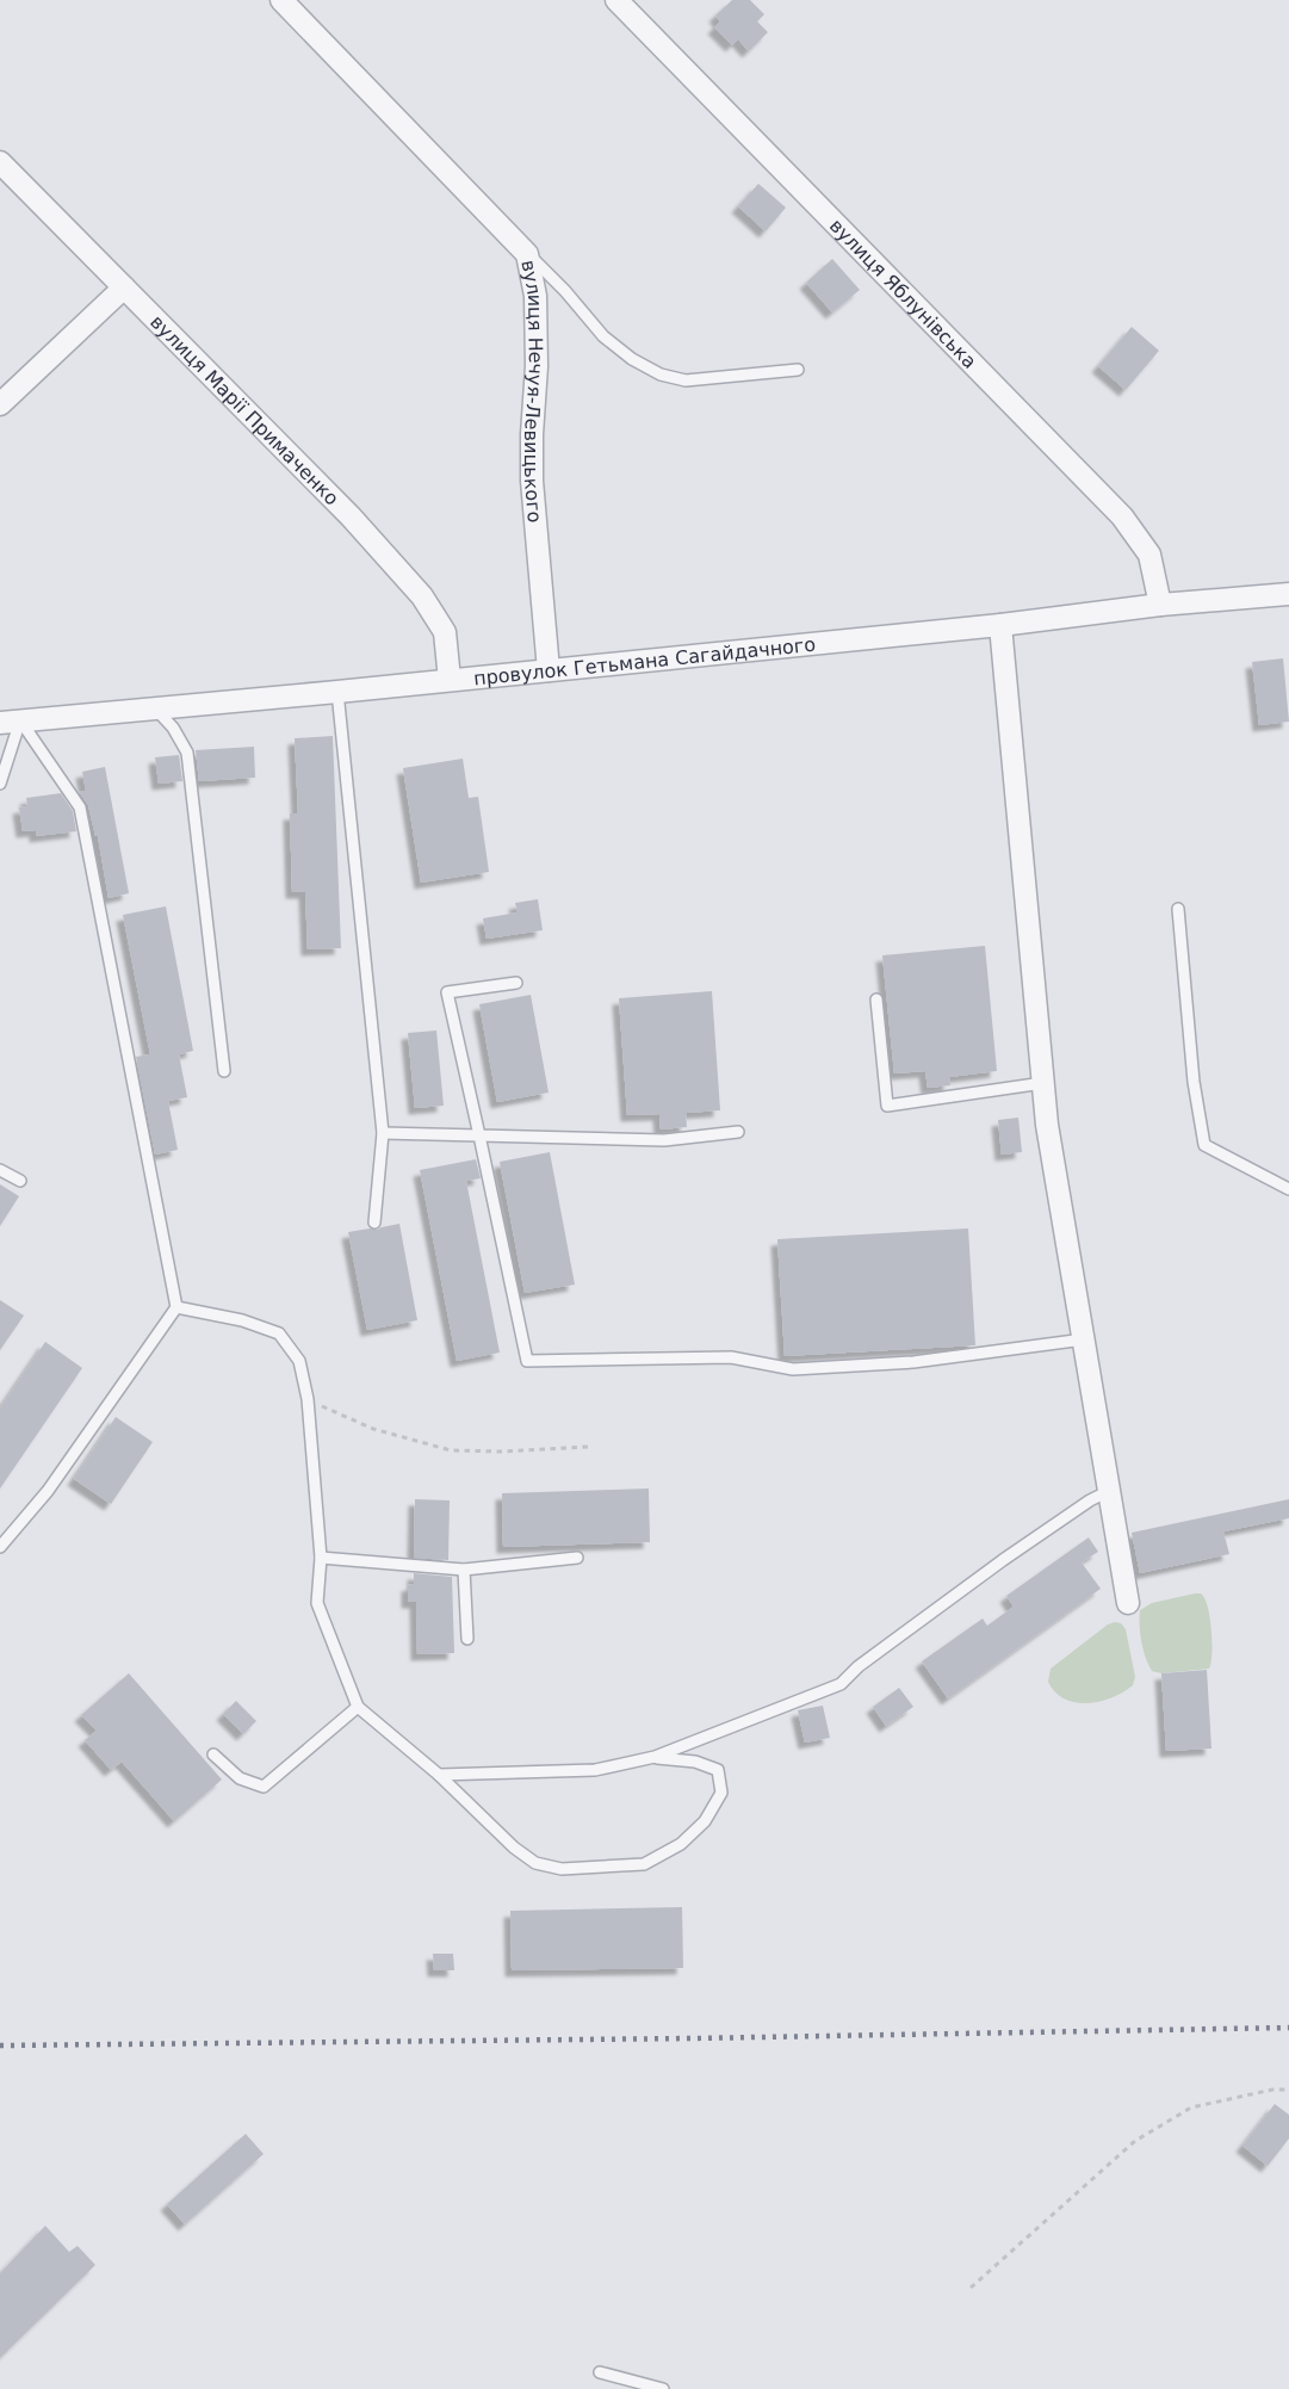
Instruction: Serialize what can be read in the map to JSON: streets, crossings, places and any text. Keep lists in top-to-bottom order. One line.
{"streets":{"street":["вулиця Яблунівська","вулиця Нечуя-Левицького","вулиця Марії Примаченко","провулок Гетьмана Сагайдачного"]},"crossings":[["вулиця Яблунівська","провулок Гетьмана Сагайдачного"],["вулиця Нечуя-Левицького","провулок Гетьмана Сагайдачного"],["вулиця Марії Примаченко","провулок Гетьмана Сагайдачного"]]}
